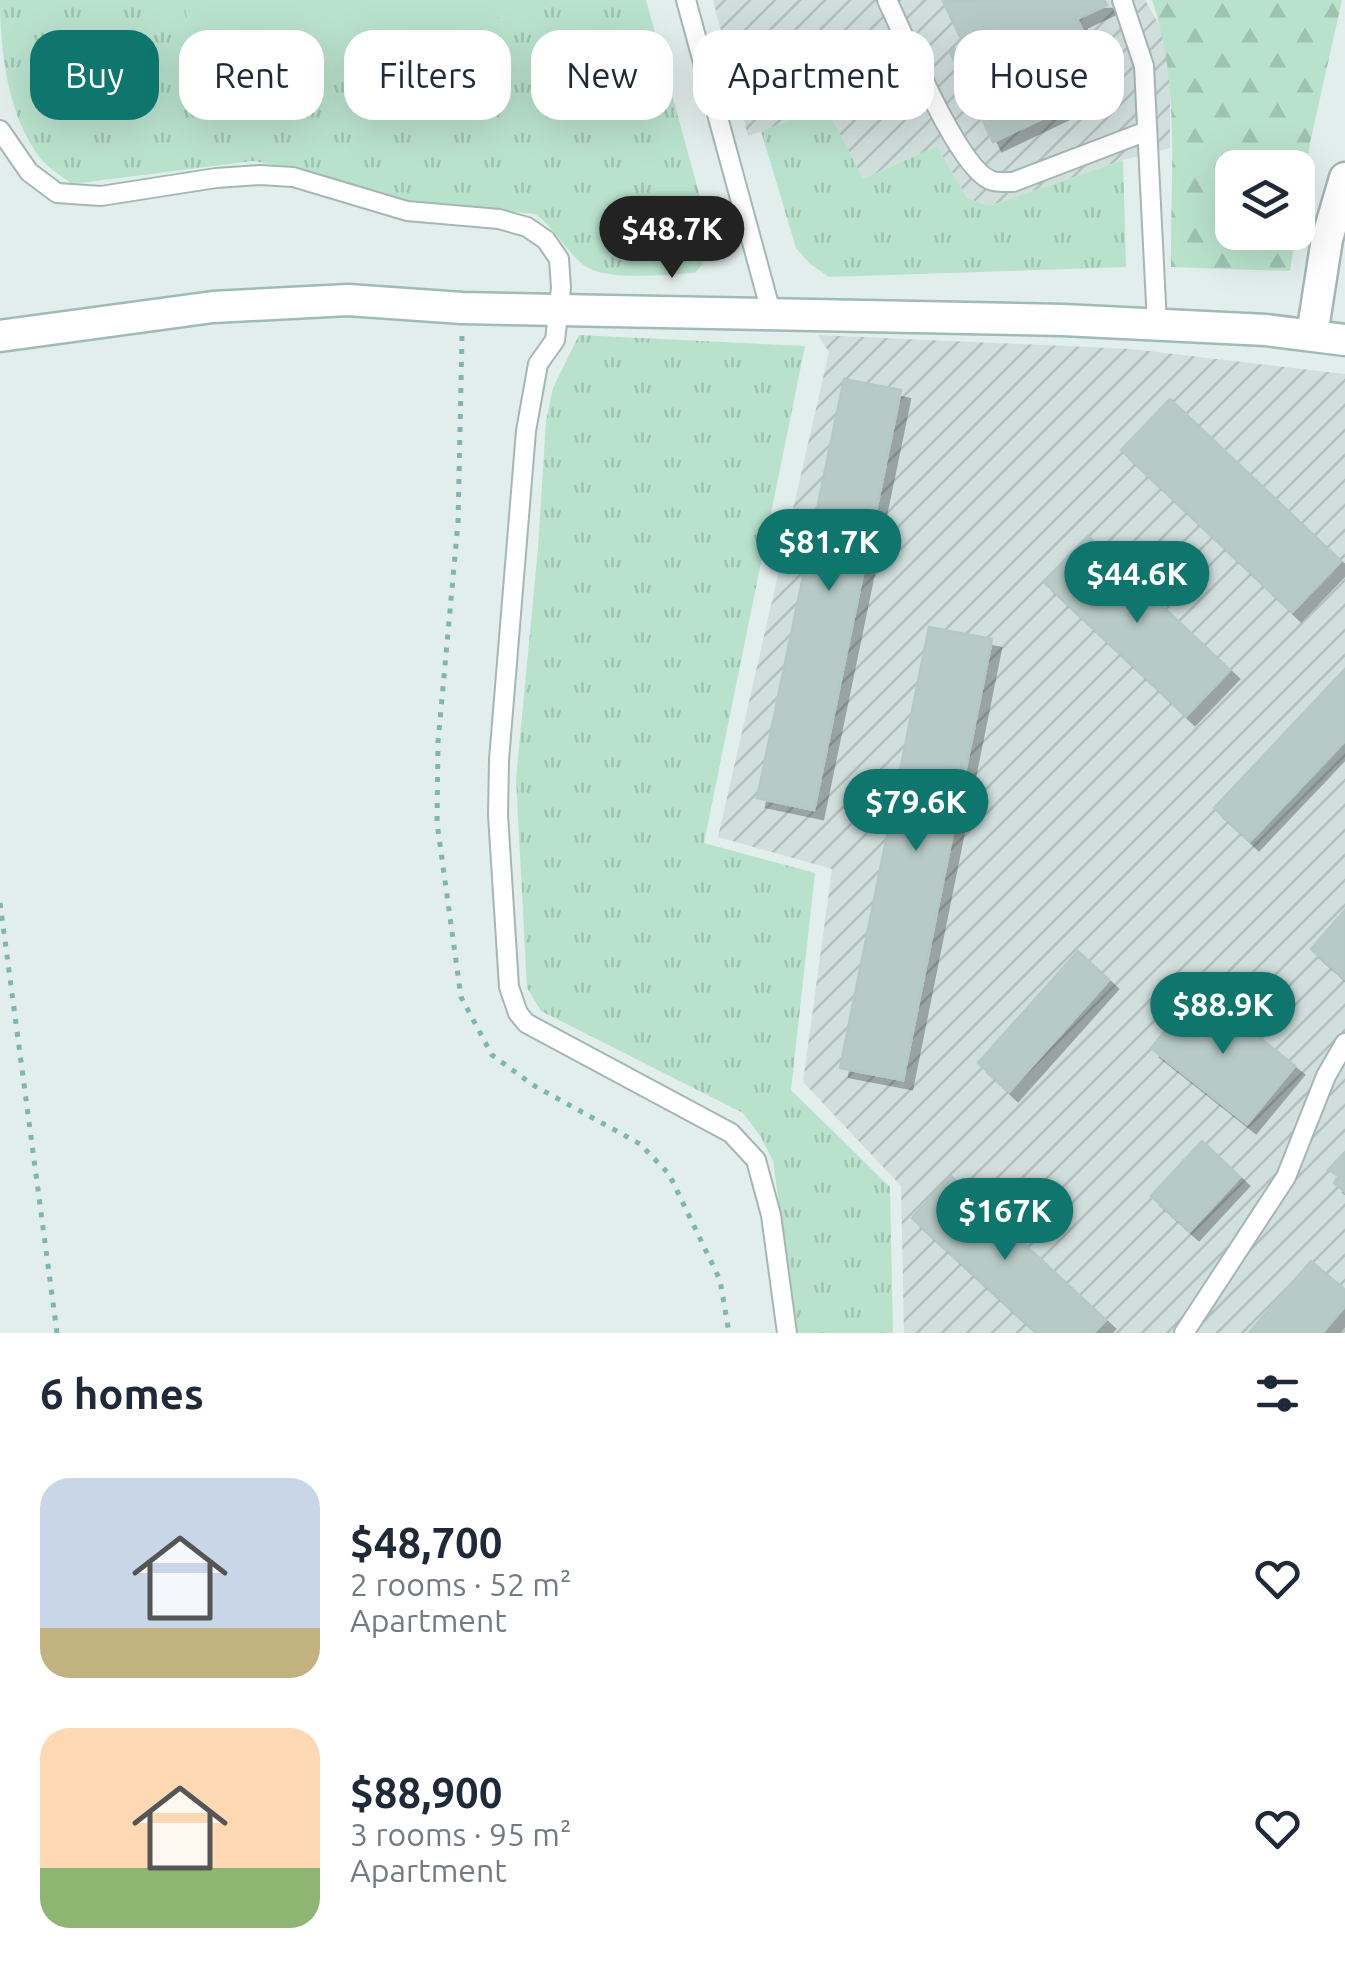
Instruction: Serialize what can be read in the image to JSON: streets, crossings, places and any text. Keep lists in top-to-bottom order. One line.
{"page":{"chip":["Buy","Rent","Filters","New","Apartment","House"],"price":["$48.7K","$81.7K","$44.6K","$79.6K","$88.9K","$167K"],"heading":"6 homes","list":[{"name":"$48,700","note":"2 rooms · 52 m² · Apartment"},{"name":"$88,900","note":"3 rooms · 95 m² · Apartment"}]}}
